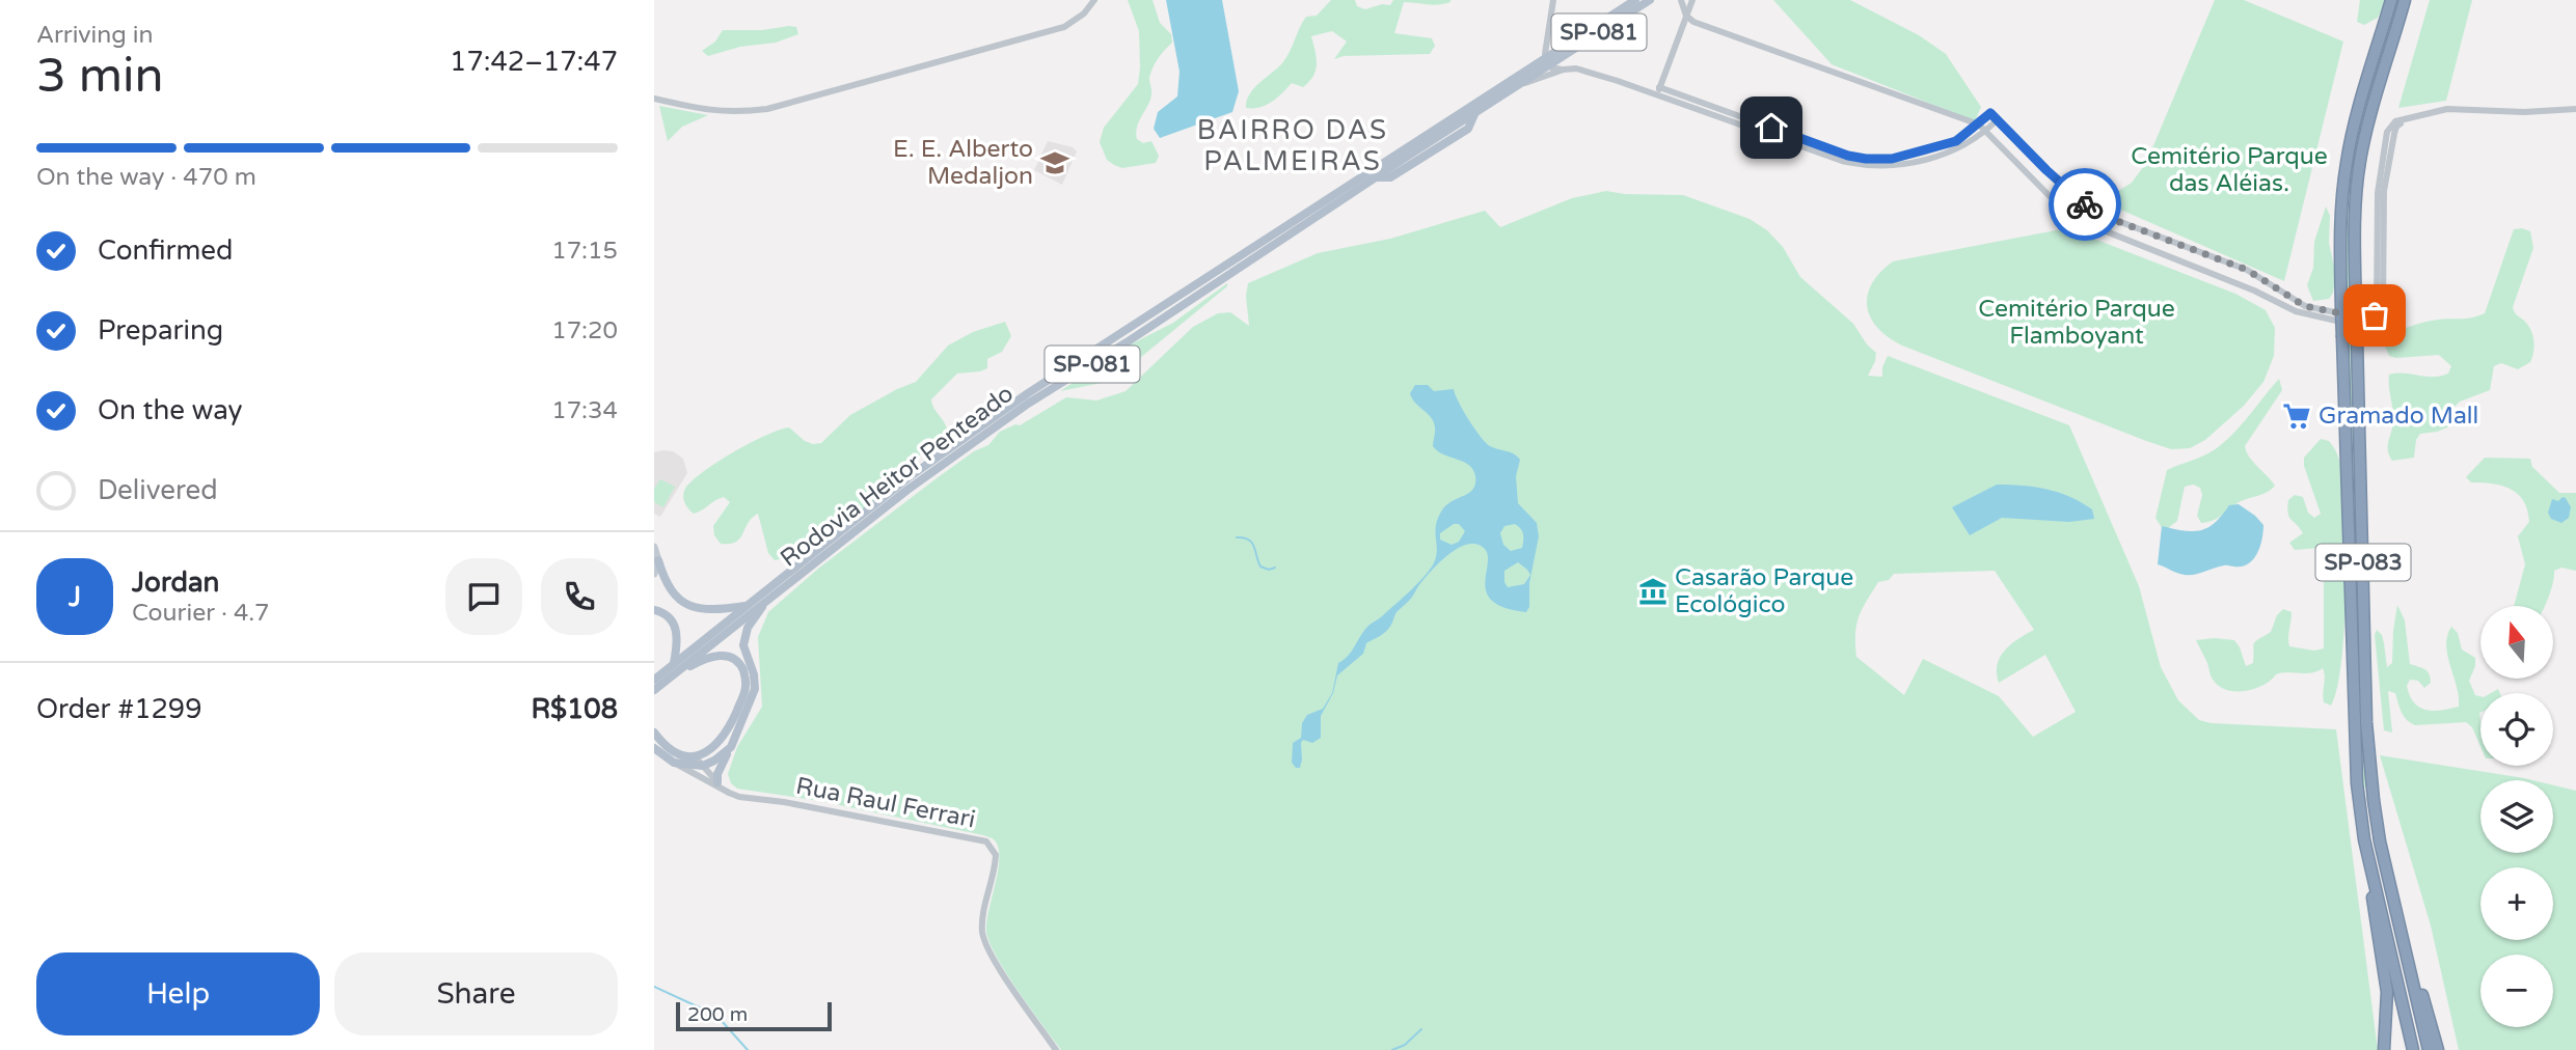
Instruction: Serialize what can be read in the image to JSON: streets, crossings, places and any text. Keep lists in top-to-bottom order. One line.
{"streets":{"highway":["SP-083"],"main road":["SP-081","Rodovia Heitor Penteado"],"street":["Rua Raul Ferrari"]},"districts":["BAIRRO DAS PALMEIRAS"],"parks":["Cemitério Parque das Aléias.","Cemitério Parque Flamboyant"],"places":{"school or university":["E. E. Alberto Medaljon"],"supermarket":["Gramado Mall"],"museum":["Casarão Parque Ecológico"]},"scale_bar":"200 m","north":"top","page":{"heading":["3 min","Arriving in","17:42–17:47"],"panel":["Jordan","Courier · 4.7","Order #1299","R$108"],"bar":"On the way · 470 m","list":[["Confirmed","17:15"],["Preparing","17:20"],["On the way","17:34"],"Delivered"],"round":"J","map_buttons":["+","−"],"buttons":["Help","Share"],"scale":"200 m"}}
